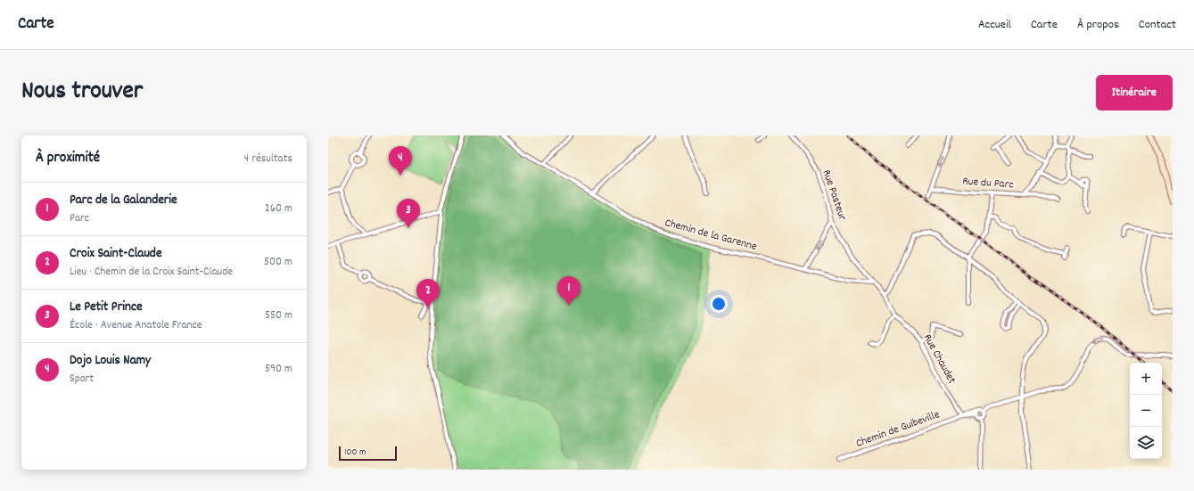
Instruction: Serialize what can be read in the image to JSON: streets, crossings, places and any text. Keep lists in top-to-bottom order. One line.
{"streets":{"street":["Rue du Parc","Rue Pasteur","Chemin de la Garenne","Rue Chaudet","Chemin de Guibeville"]},"crossings":[["Rue Pasteur","Chemin de la Garenne"],["Rue Pasteur","Rue Chaudet"],["Rue Chaudet","Chemin de Guibeville"]],"scale_bar":"100 m","page":{"header":"Carte","nav":["Accueil","Carte","À propos","Contact"],"title":"Nous trouver","buttons":"Itinéraire","heading":["À proximité","4 résultats"],"pins":["4","3","1","2"],"list":[{"mark":"1","name":"Parc de la Galanderie","note":"Parc","value":"260 m"},{"mark":"2","name":"Croix Saint-Claude","note":"Lieu · Chemin de la Croix Saint-Claude","value":"500 m"},{"mark":"3","name":"Le Petit Prince","note":"École · Avenue Anatole France","value":"550 m"},{"mark":"4","name":"Dojo Louis Namy","note":"Sport","value":"590 m"}],"map_buttons":["+","−"],"scale":"100 m"}}
